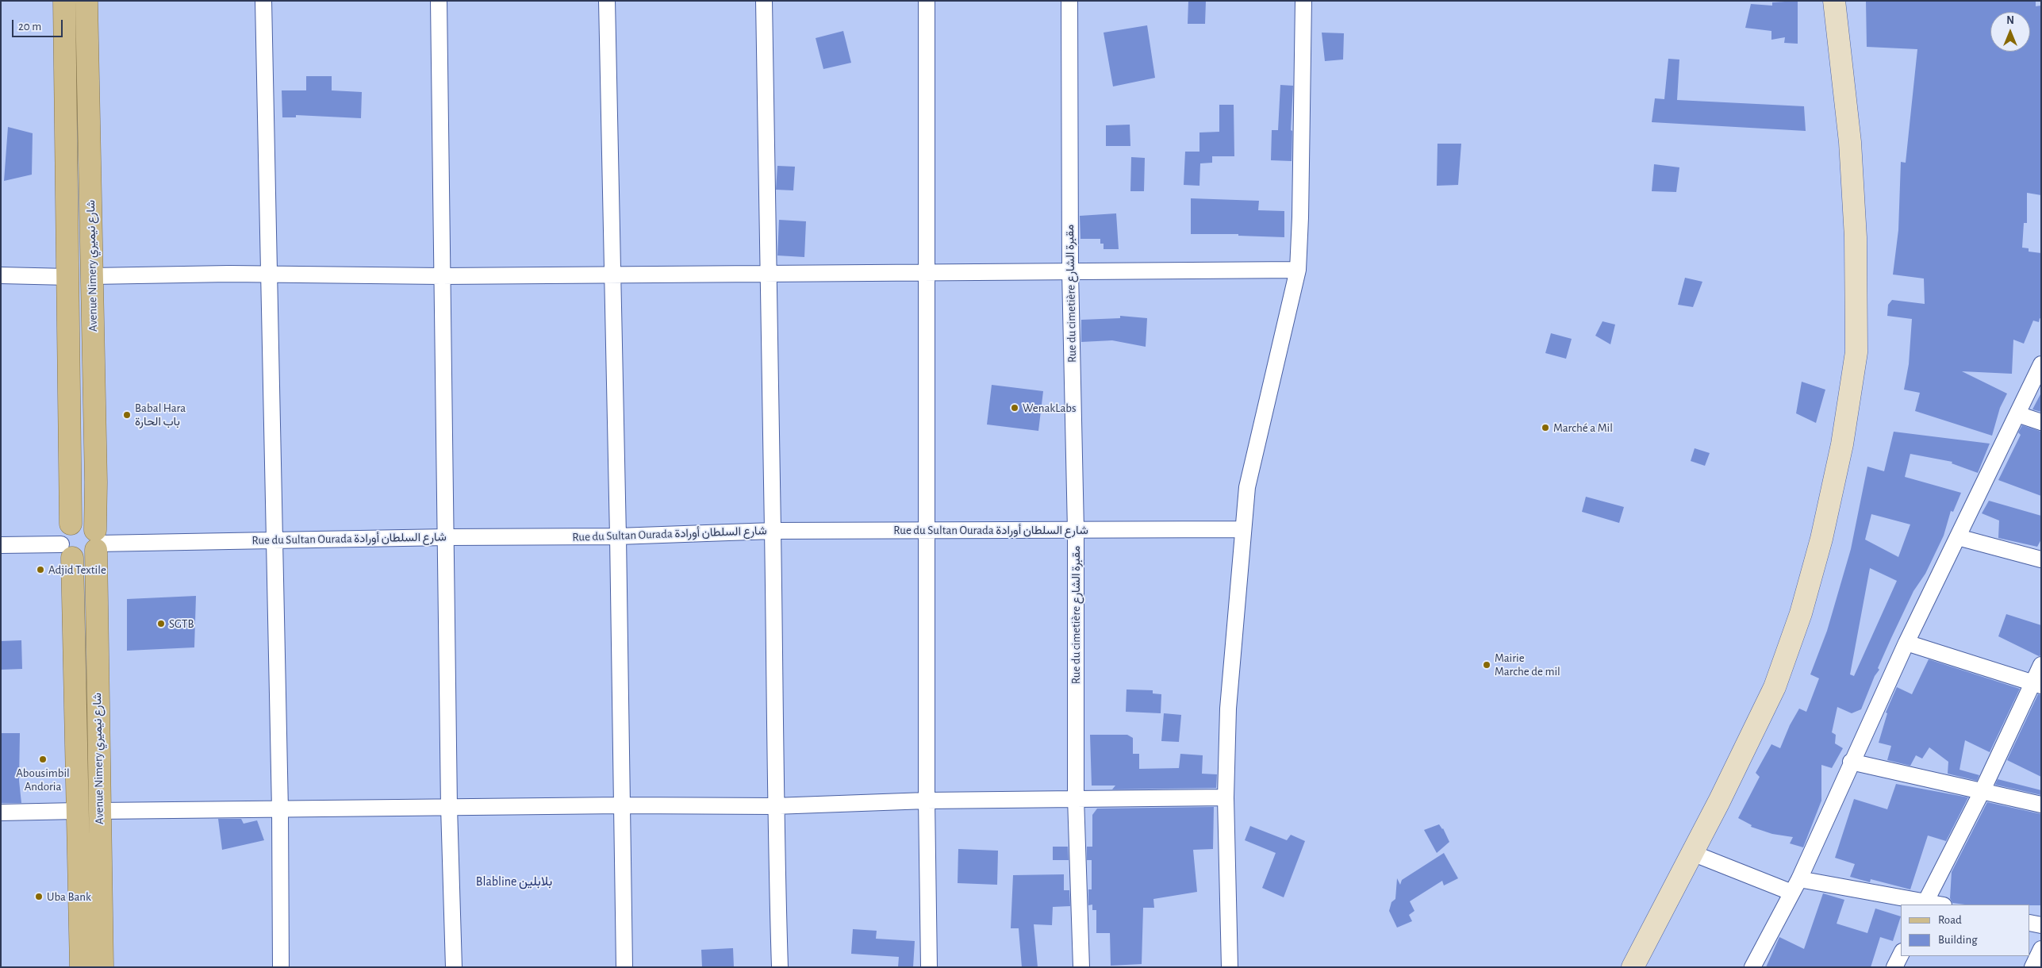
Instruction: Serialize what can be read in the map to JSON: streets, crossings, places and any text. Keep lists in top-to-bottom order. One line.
{"streets":{"main road":["Avenue Nimery شارع نيميري"],"street":["Rue du cimetière مقبرة الشارع","Rue du Sultan Ourada شارع السلطان أورادة"]},"crossings":[["Avenue Nimery شارع نيميري","Rue du Sultan Ourada شارع السلطان أورادة"],["Rue du cimetière مقبرة الشارع","Rue du Sultan Ourada شارع السلطان أورادة"]],"districts":["Blabline بلابلين"],"places":["WenakLabs","Babal Hara باب الحارة","Marché a Mil","Adjid Textile","SGTB","Mairie Marche de mil","Abousimbil Andoria","Uba Bank"],"legend":["Road","Building"],"scale_bar":"20 m","north":"top"}
